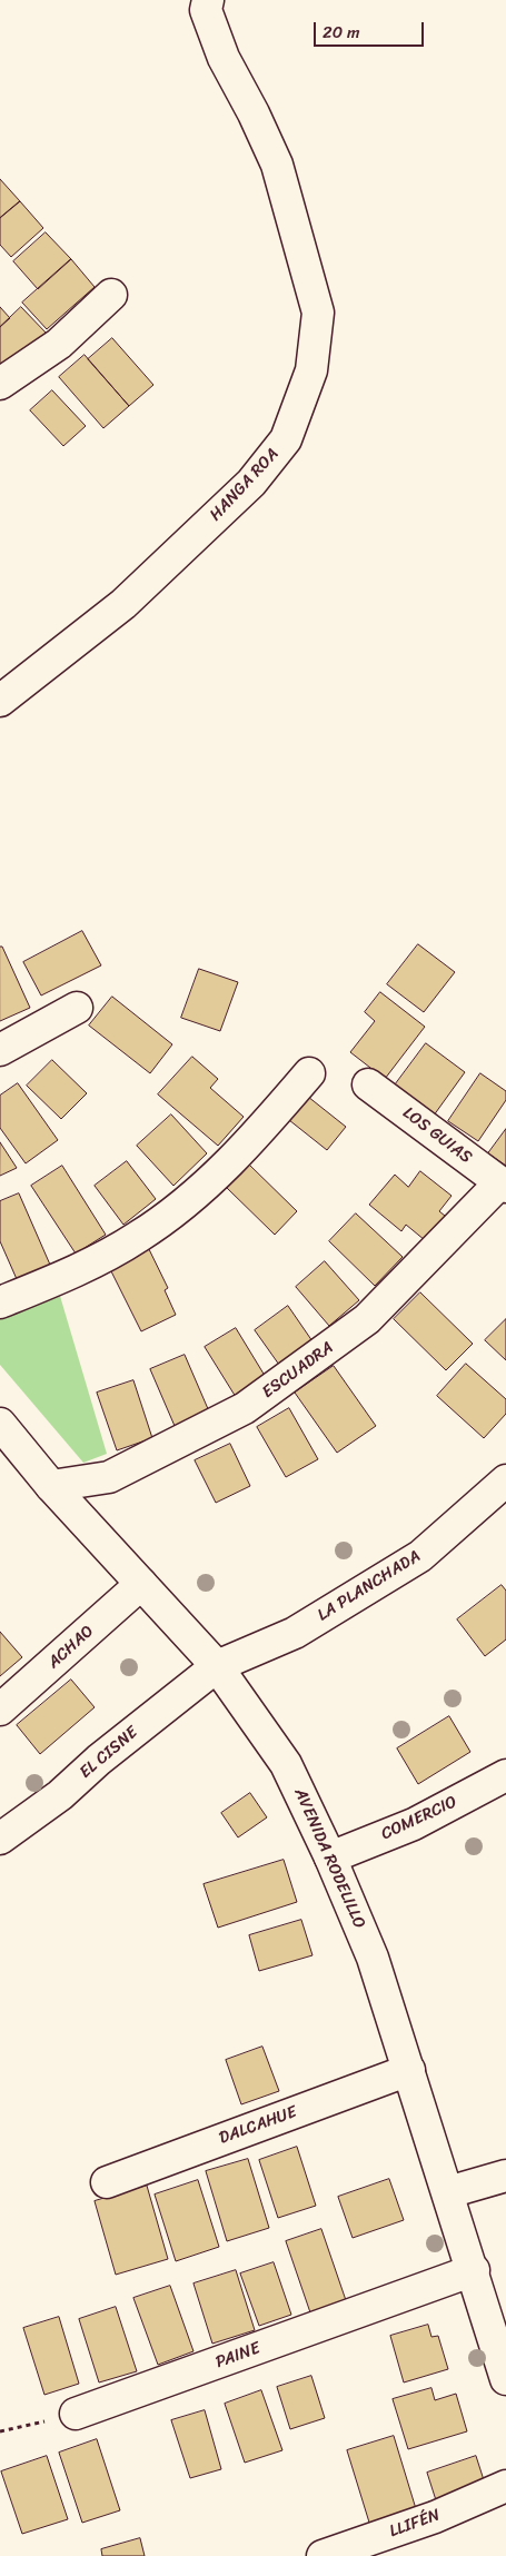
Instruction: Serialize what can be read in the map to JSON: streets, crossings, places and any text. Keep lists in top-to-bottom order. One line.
{"streets":{"street":["HANGA ROA","LOS GUIAS","ESCUADRA","LA PLANCHADA","ACHAO","EL CISNE","COMERCIO","AVENIDA RODELILLO","DALCAHUE","PAINE","LLIFÉN"]},"crossings":[["LOS GUIAS","ESCUADRA"],["ESCUADRA","AVENIDA RODELILLO"],["LA PLANCHADA","EL CISNE"],["LA PLANCHADA","AVENIDA RODELILLO"],["ACHAO","AVENIDA RODELILLO"],["EL CISNE","AVENIDA RODELILLO"],["COMERCIO","AVENIDA RODELILLO"],["AVENIDA RODELILLO","DALCAHUE"],["AVENIDA RODELILLO","PAINE"]],"scale_bar":"20 m"}
